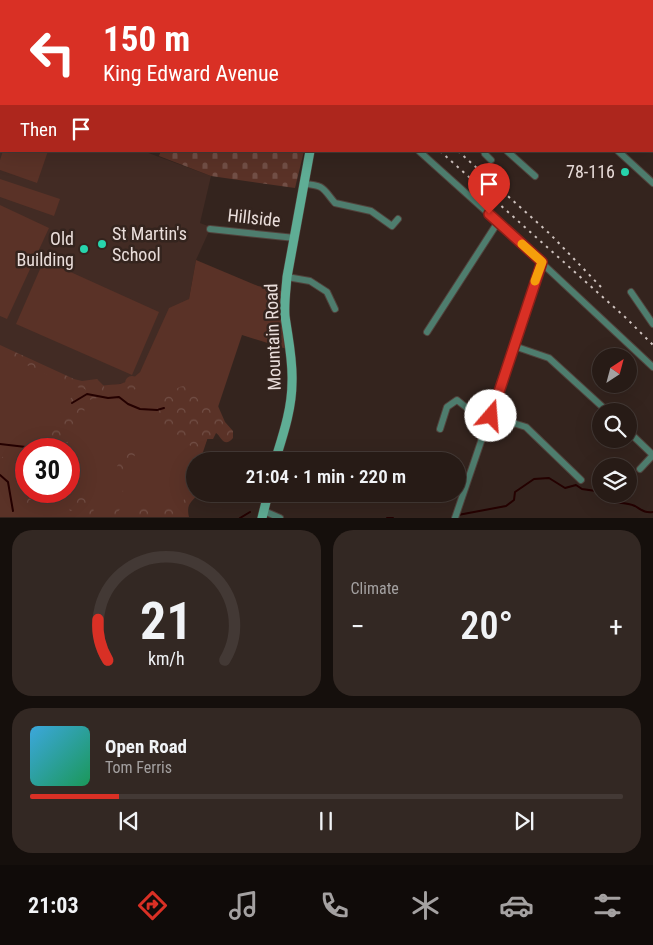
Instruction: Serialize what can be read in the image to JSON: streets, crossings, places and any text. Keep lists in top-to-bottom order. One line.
{"streets":{"main road":["Mountain Road"],"street":["Hillside"]},"crossings":[["Hillside","Mountain Road"]],"places":["78-116","St Martin's School","Old Building"],"north":"top right","page":{"turn":["150 m","King Edward Avenue"],"then":"Then","limit":"30","trip":"21:04 · 1 min · 220 m","tile":"Climate","heat":["−","20°","+"],"song":["Open Road","Tom Ferris"],"tabs":"21:03","gauge":["21","km/h"]}}
